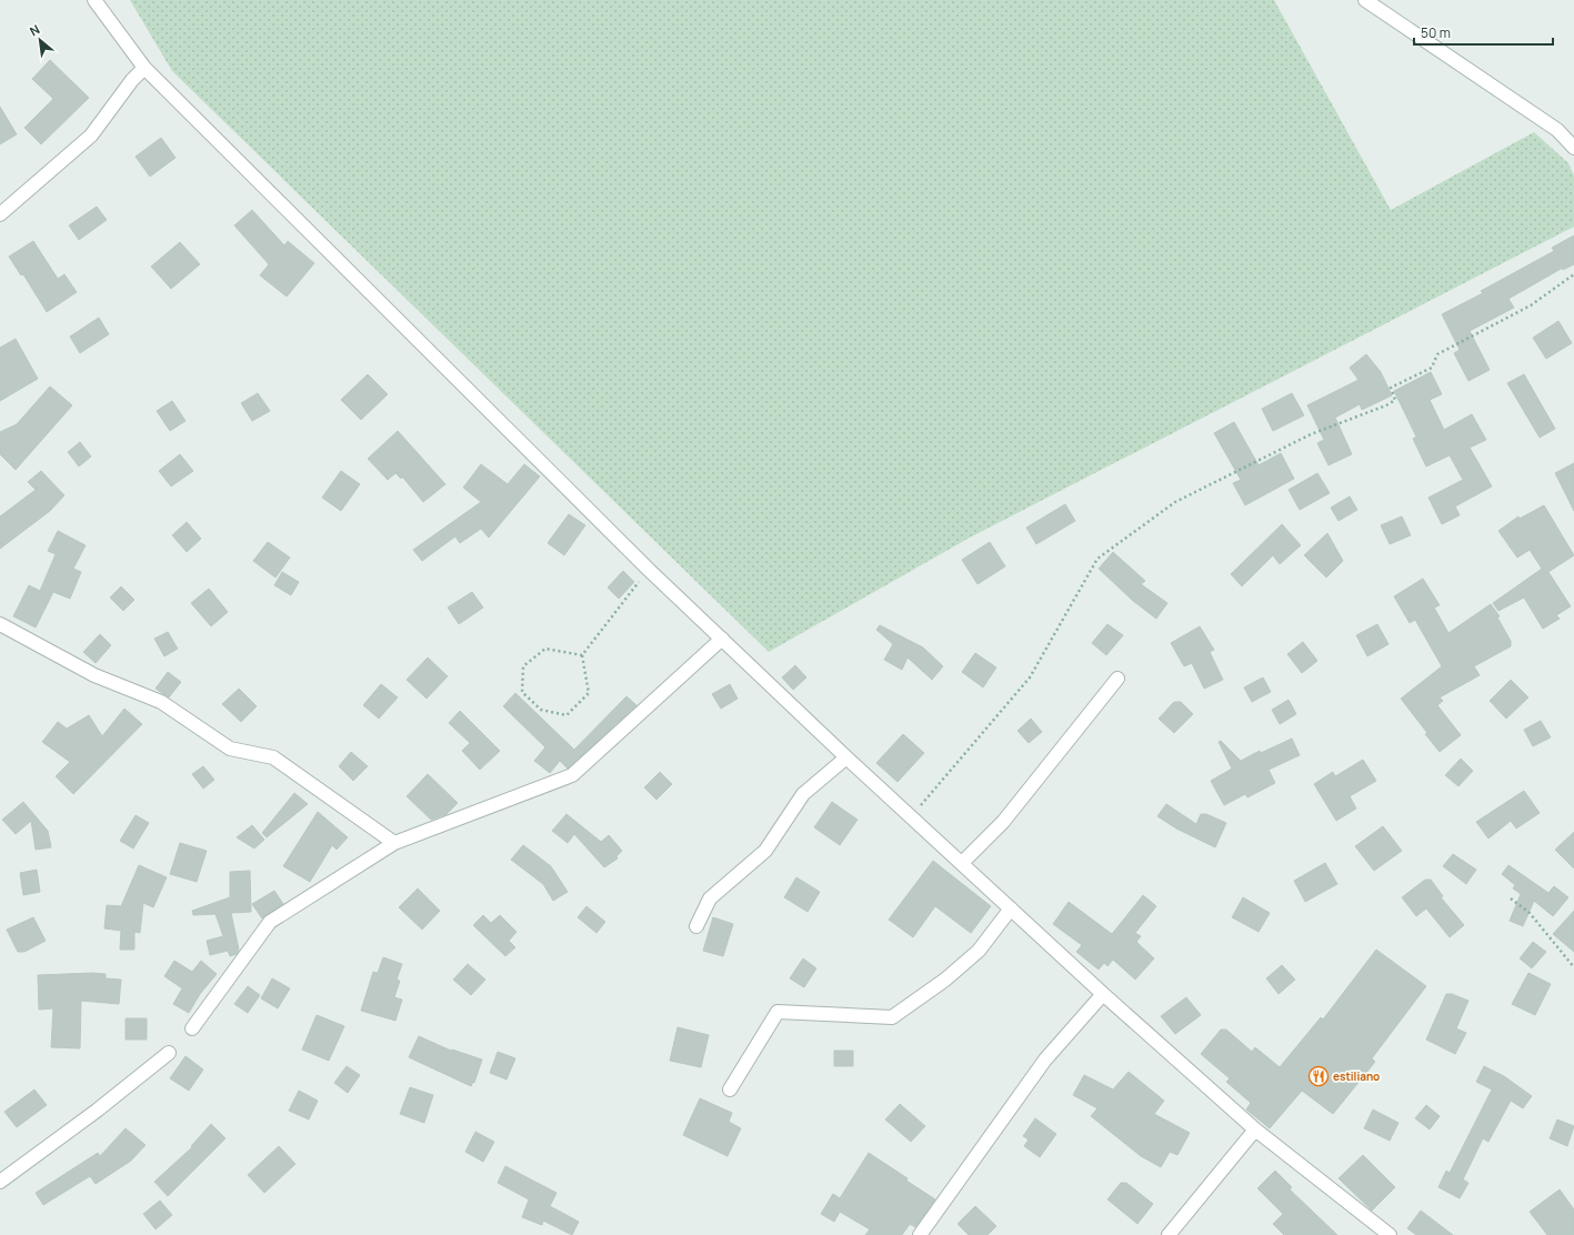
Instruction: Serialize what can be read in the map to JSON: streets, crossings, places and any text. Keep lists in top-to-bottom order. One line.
{"places":{"restaurant":["estiliano"]},"scale_bar":"50 m","north":"top left"}
